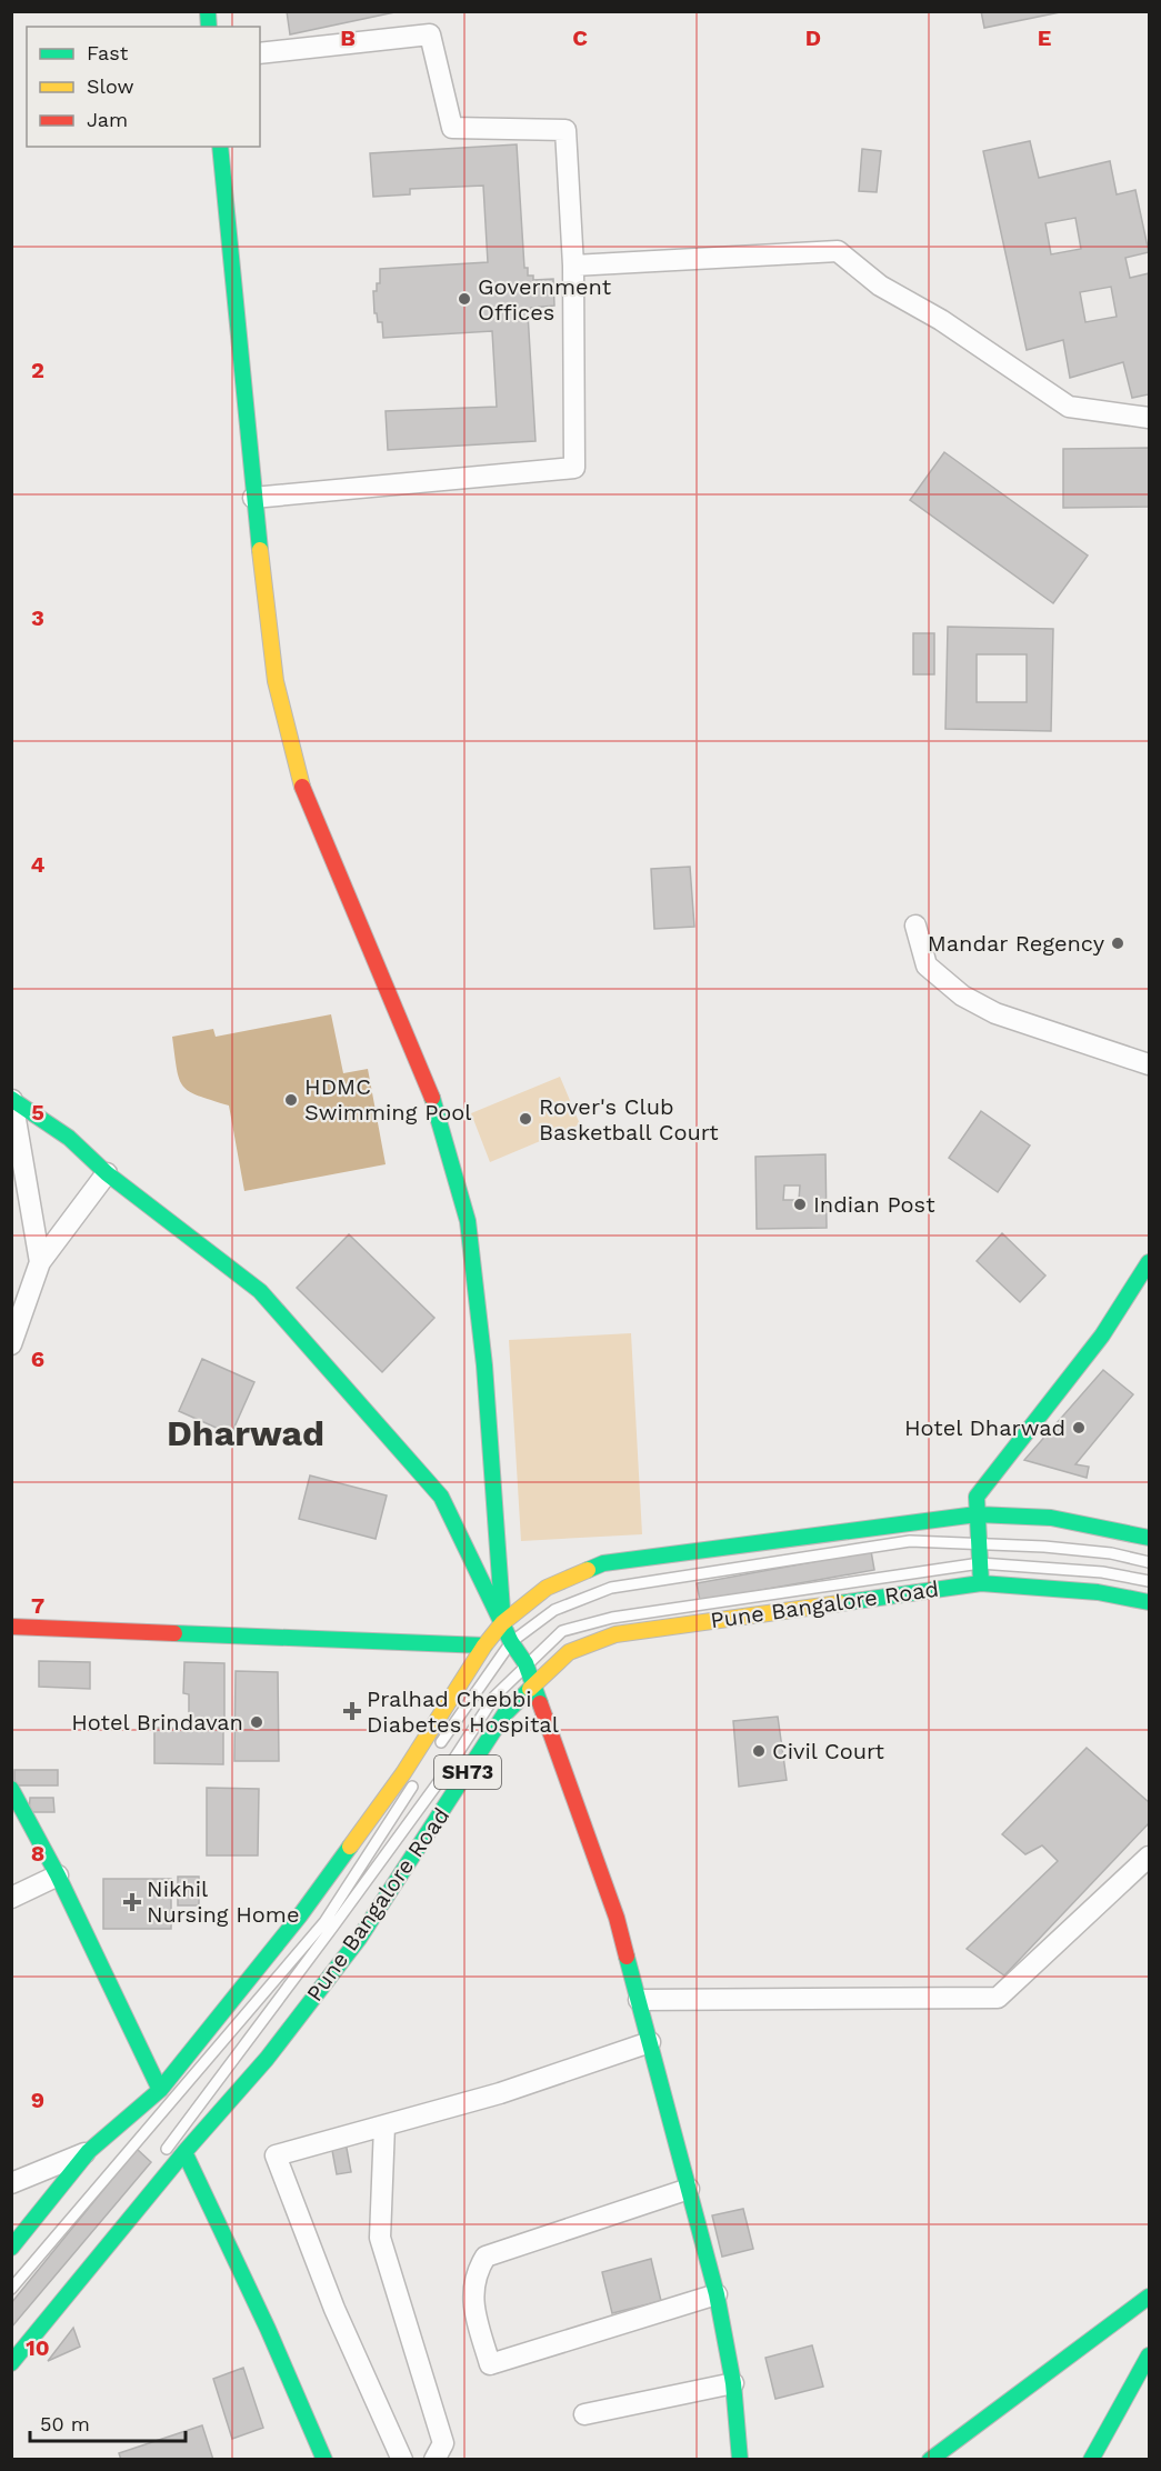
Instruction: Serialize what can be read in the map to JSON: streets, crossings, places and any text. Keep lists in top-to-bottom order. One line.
{"streets":{"street":["Pune Bangalore Road","SH73"]},"districts":["Dharwad"],"places":{"other":["Government Offices","Mandar Regency","HDMC Swimming Pool","Rover's Club Basketball Court","Indian Post","Hotel Dharwad","Hotel Brindavan","Civil Court"],"health":["Pralhad Chebbi Diabetes Hospital","Nikhil Nursing Home"]},"legend":["Fast","Slow","Jam"],"scale_bar":"50 m","grid":{"columns":["B","C","D","E"],"rows":["2","3","4","5","6","7","8","9","10"]}}
